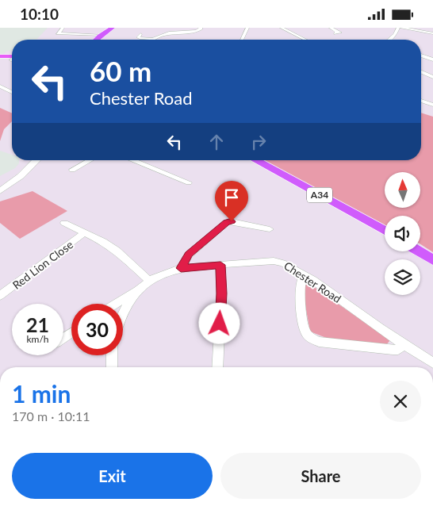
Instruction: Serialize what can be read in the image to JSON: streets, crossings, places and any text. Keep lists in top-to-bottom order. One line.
{"streets":{"highway":["A34"],"street":["Red Lion Close","Chester Road"]},"crossings":[["Red Lion Close","Chester Road"]],"north":"top","page":{"status":"10:10","turn":["60 m","Chester Road"],"speed":"21 km/h","limit":"30","heading":["1 min","170 m · 10:11"],"buttons":["Exit","Share"]}}
